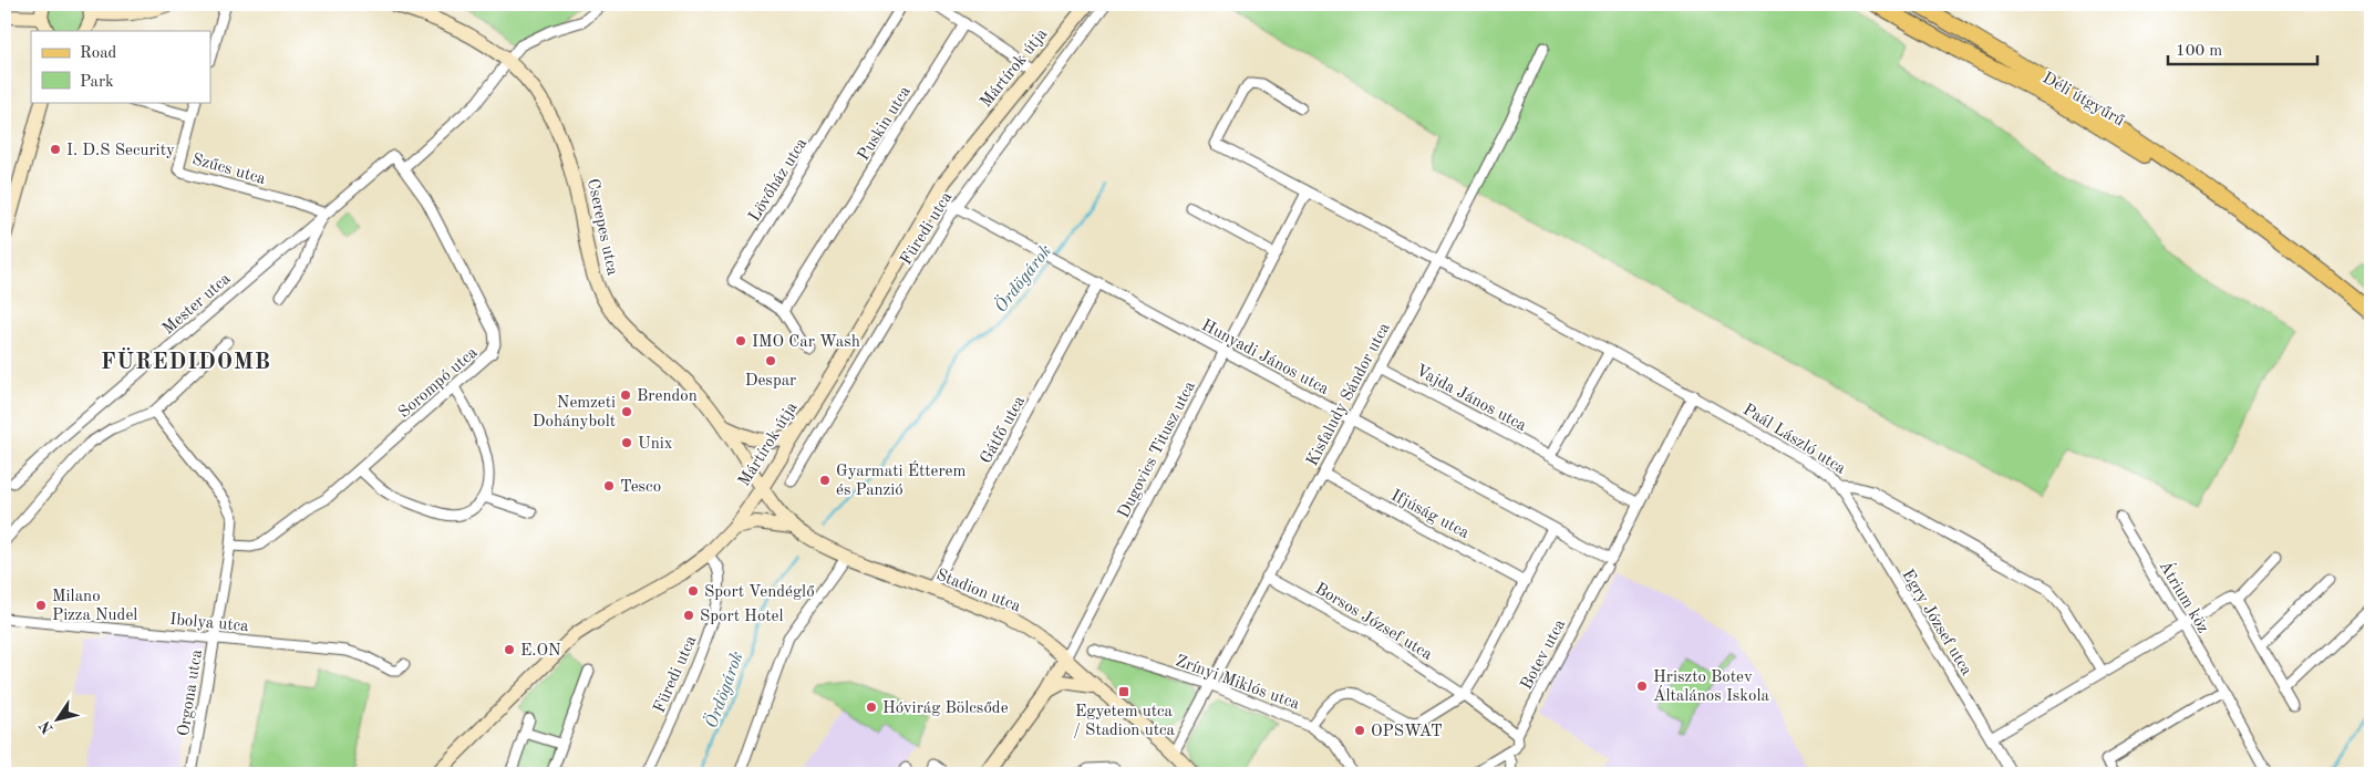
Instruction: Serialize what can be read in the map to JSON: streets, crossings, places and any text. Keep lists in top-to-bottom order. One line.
{"streets":{"main road":["Déli útgyűrű"],"street":["Mártírok útja","Puskin utca","Szűcs utca","Lövőház utca","Cserepes utca","Füredi utca","Mester utca","Hunyadi János utca","Sorompó utca","Kisfaludy Sándor utca","Vajda János utca","Gátfő utca","Paál László utca","Dugovics Titusz utca","Ifjúság utca","Stadion utca","Átrium köz","Borsos József utca","Ibolya utca","Egry József utca","Botev utca","Zrínyi Miklós utca","Orgona utca"]},"crossings":[["Mártírok útja","Cserepes utca"],["Mártírok útja","Füredi utca"],["Mártírok útja","Hunyadi János utca"],["Mártírok útja","Stadion utca"],["Puskin utca","Lövőház utca"],["Szűcs utca","Mester utca"],["Cserepes utca","Stadion utca"],["Füredi utca","Hunyadi János utca"],["Mester utca","Sorompó utca"],["Hunyadi János utca","Kisfaludy Sándor utca"],["Hunyadi János utca","Gátfő utca"],["Hunyadi János utca","Dugovics Titusz utca"],["Hunyadi János utca","Botev utca"],["Sorompó utca","Orgona utca"],["Kisfaludy Sándor utca","Vajda János utca"],["Kisfaludy Sándor utca","Paál László utca"],["Kisfaludy Sándor utca","Ifjúság utca"],["Kisfaludy Sándor utca","Stadion utca"],["Kisfaludy Sándor utca","Borsos József utca"],["Kisfaludy Sándor utca","Zrínyi Miklós utca"],["Vajda János utca","Botev utca"],["Gátfő utca","Stadion utca"],["Paál László utca","Egry József utca"],["Paál László utca","Botev utca"],["Dugovics Titusz utca","Stadion utca"],["Borsos József utca","Botev utca"],["Ibolya utca","Orgona utca"]],"districts":["FÜREDIDOMB"],"water":["Ördögárok"],"places":{"other":["I. D.S Security","IMO Car Wash","Despar","Brendon","Nemzeti Dohánybolt","Unix","Gyarmati Étterem és Panzió","Tesco","Sport Vendéglő","Milano Pizza Nudel","Sport Hotel","E.ON","Hriszto Botev Általános Iskola","Hóvirág Bölcsőde","OPSWAT"],"transit":["Egyetem utca / Stadion utca"]},"legend":["Road","Park"],"scale_bar":"100 m","north":"bottom left"}
